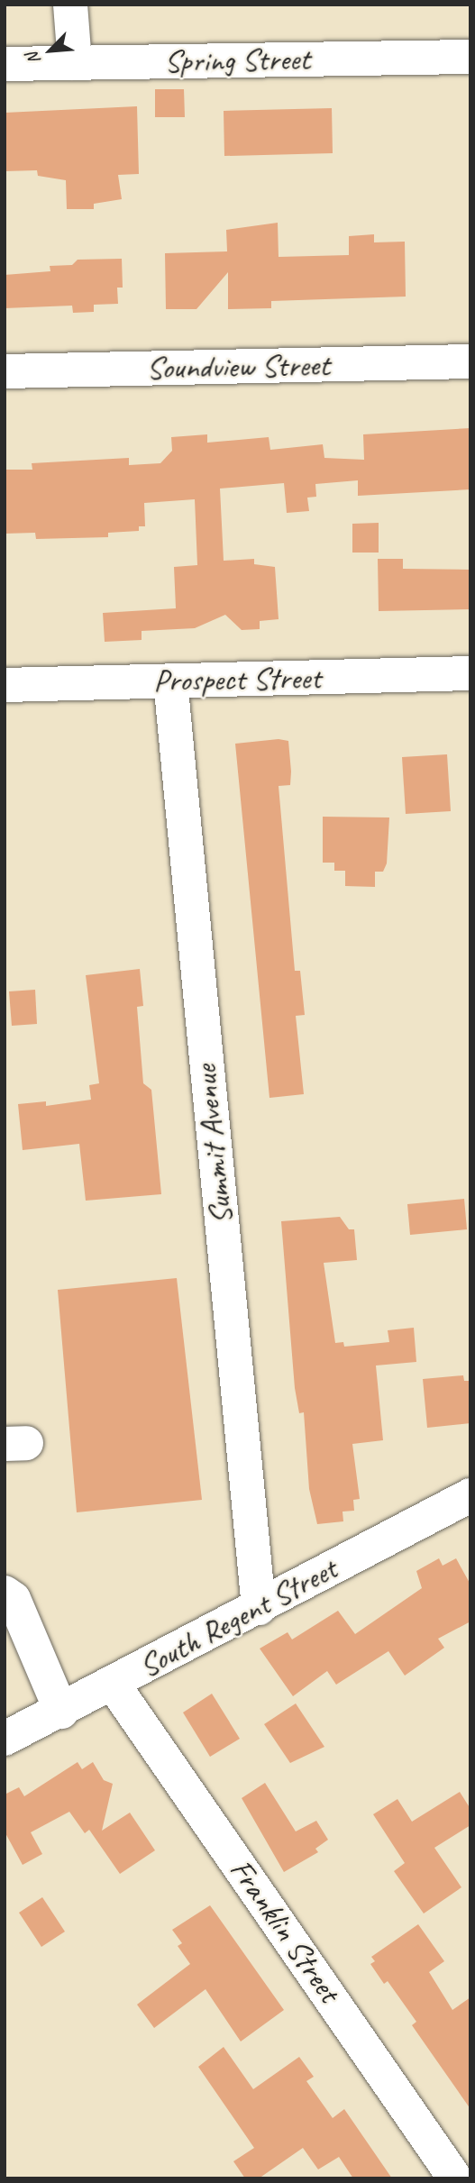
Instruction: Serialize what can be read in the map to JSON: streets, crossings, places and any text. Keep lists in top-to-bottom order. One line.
{"streets":{"street":["Spring Street","Soundview Street","Prospect Street","Summit Avenue","South Regent Street","Franklin Street"]},"crossings":[["Prospect Street","Summit Avenue"],["Summit Avenue","South Regent Street"],["South Regent Street","Franklin Street"]],"north":"bottom left"}
